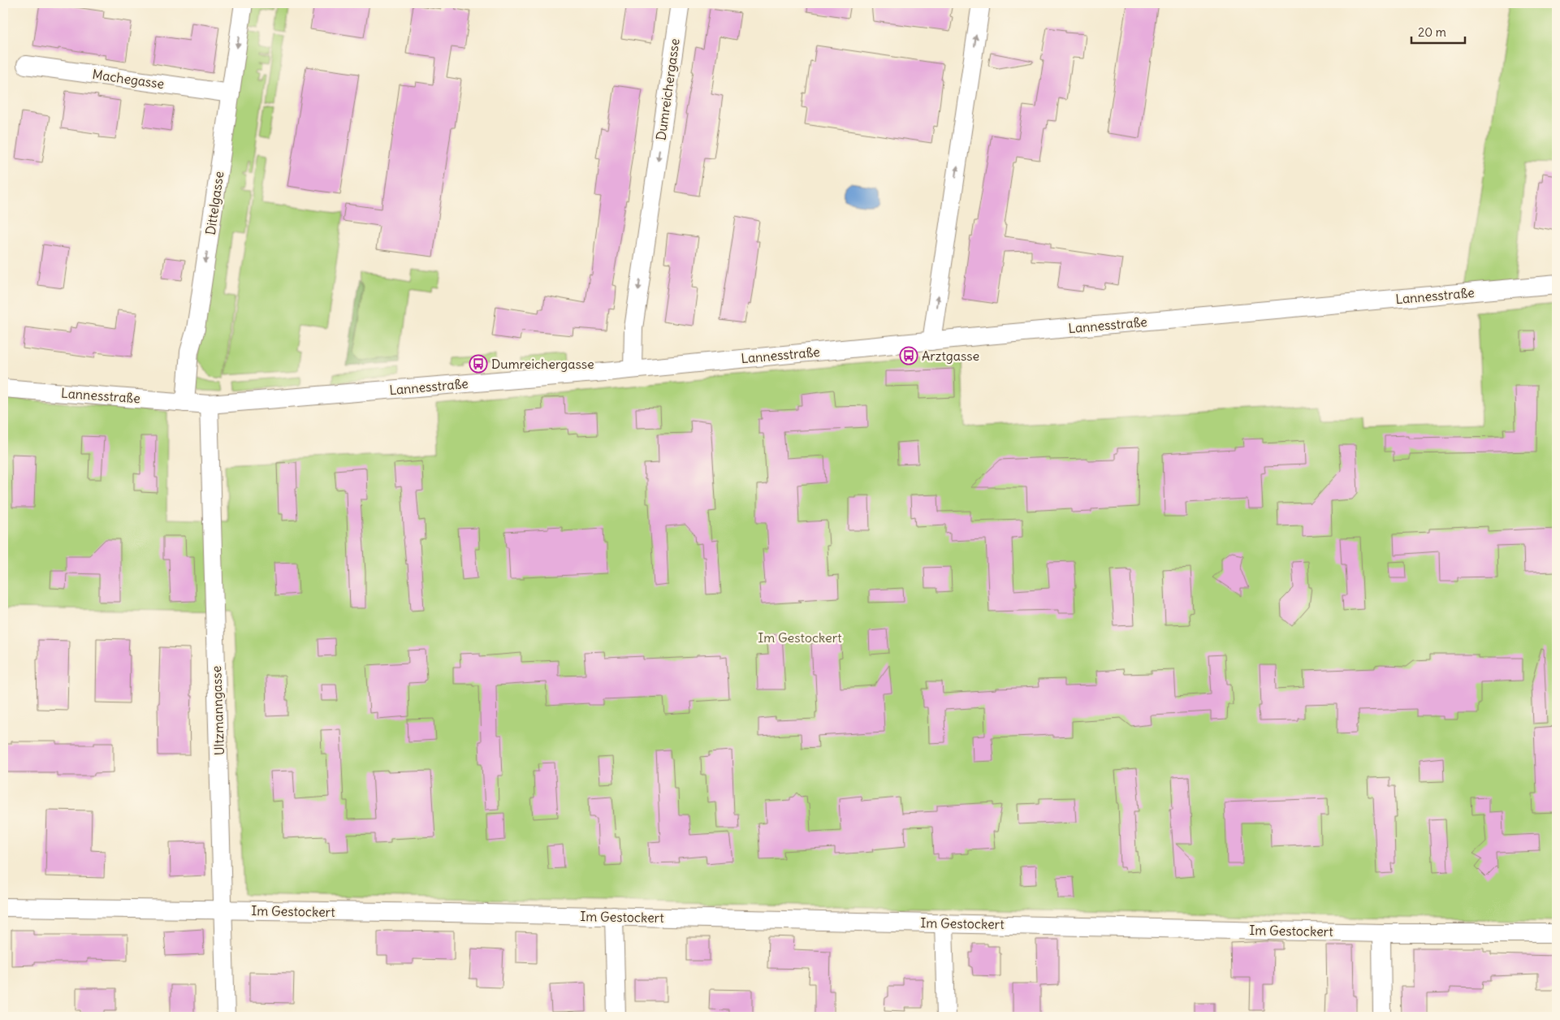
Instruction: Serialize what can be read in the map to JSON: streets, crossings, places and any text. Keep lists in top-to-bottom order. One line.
{"streets":{"street":["Machegasse","Dumreichergasse","Dittelgasse","Lannesstraße","Ultzmanngasse","Im Gestockert"]},"crossings":[["Machegasse","Dittelgasse"],["Dumreichergasse","Lannesstraße"],["Dittelgasse","Lannesstraße"],["Lannesstraße","Ultzmanngasse"],["Ultzmanngasse","Im Gestockert"]],"one_way":["Dumreichergasse","Dittelgasse"],"parks":["Im Gestockert"],"places":{"bus stop":["Arztgasse","Dumreichergasse"]},"scale_bar":"20 m"}
